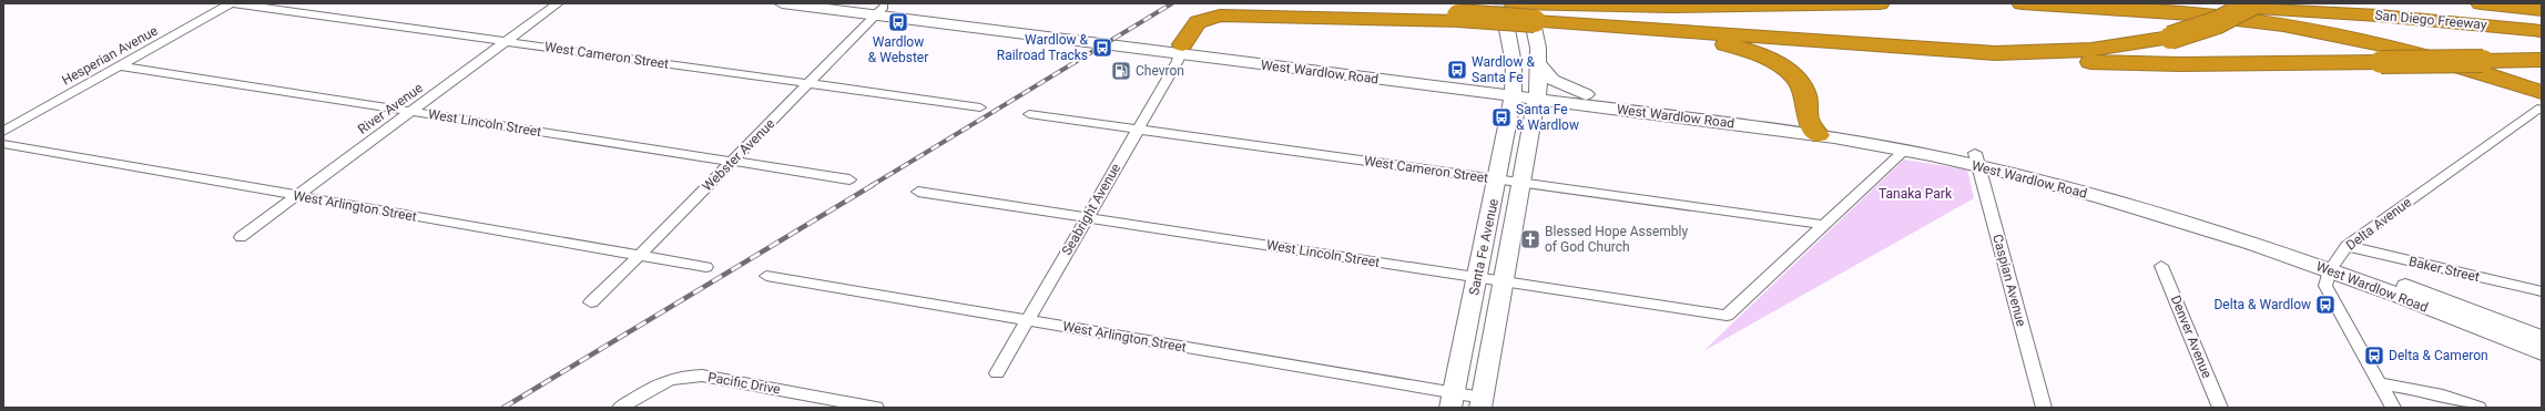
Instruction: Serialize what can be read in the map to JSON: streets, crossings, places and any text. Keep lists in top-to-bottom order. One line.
{"streets":{"highway":["San Diego Freeway"],"main road":["West Wardlow Road","Santa Fe Avenue"],"street":["Hesperian Avenue","West Cameron Street","River Avenue","West Lincoln Street","Webster Avenue","West Arlington Street","Seabright Avenue","Delta Avenue","Baker Street","Caspian Avenue","Denver Avenue","Pacific Drive"]},"crossings":[["Hesperian Avenue","West Cameron Street"],["Hesperian Avenue","West Lincoln Street"],["West Cameron Street","River Avenue"],["West Cameron Street","West Lincoln Street"],["West Cameron Street","Webster Avenue"],["West Cameron Street","Seabright Avenue"],["West Cameron Street","Santa Fe Avenue"],["West Wardlow Road","Webster Avenue"],["West Wardlow Road","Seabright Avenue"],["West Wardlow Road","Delta Avenue"],["West Wardlow Road","Santa Fe Avenue"],["West Wardlow Road","Baker Street"],["West Wardlow Road","Caspian Avenue"],["River Avenue","West Lincoln Street"],["River Avenue","West Arlington Street"],["West Lincoln Street","Webster Avenue"],["West Lincoln Street","Seabright Avenue"],["West Lincoln Street","Santa Fe Avenue"],["Webster Avenue","West Arlington Street"],["West Arlington Street","Seabright Avenue"],["West Arlington Street","Santa Fe Avenue"],["Delta Avenue","Baker Street"]],"parks":["Tanaka Park"],"places":{"bus stop":["Wardlow & Webster","Wardlow & Railroad Tracks","Wardlow & Santa Fe","Santa Fe & Wardlow","Delta & Wardlow","Delta & Cameron"],"fuel station":["Chevron"],"church":["Blessed Hope Assembly of God Church"]}}
